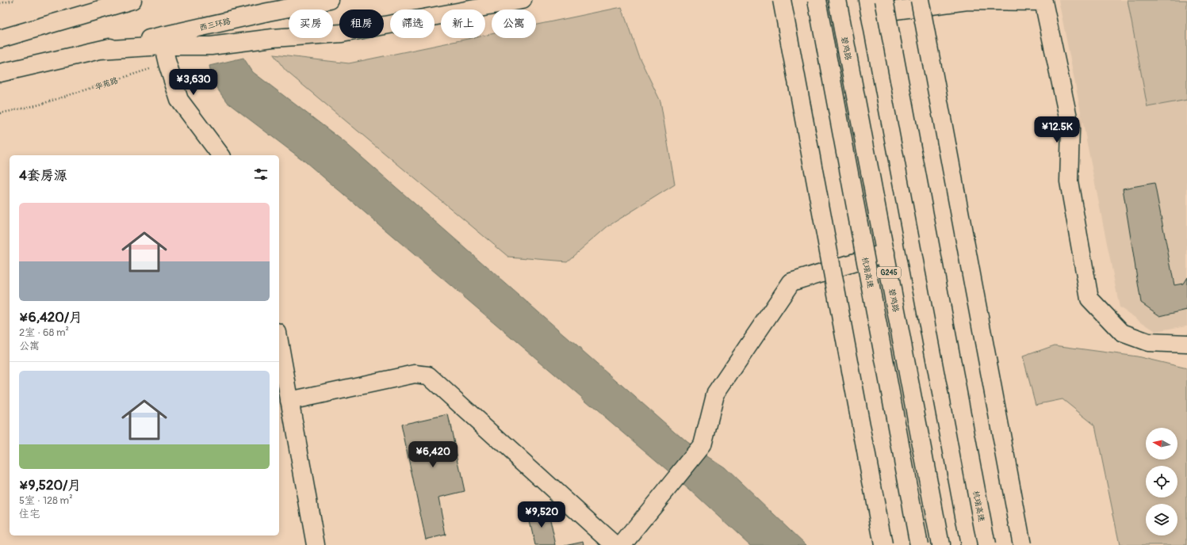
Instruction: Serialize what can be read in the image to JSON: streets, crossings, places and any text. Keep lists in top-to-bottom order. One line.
{"streets":{"main road":["西三环路","碧鸡路","杭瑞高速","G245"],"path":["华苑路"]},"north":"left","page":{"chip":["买房","租房","筛选","新上","公寓"],"price":["¥3,630","¥12.5K","¥6,420","¥9,520"],"heading":"4套房源","list":[{"name":"¥6,420/月","note":"2室 · 68 m² · 公寓"},{"name":"¥9,520/月","note":"5室 · 128 m² · 住宅"}]}}
